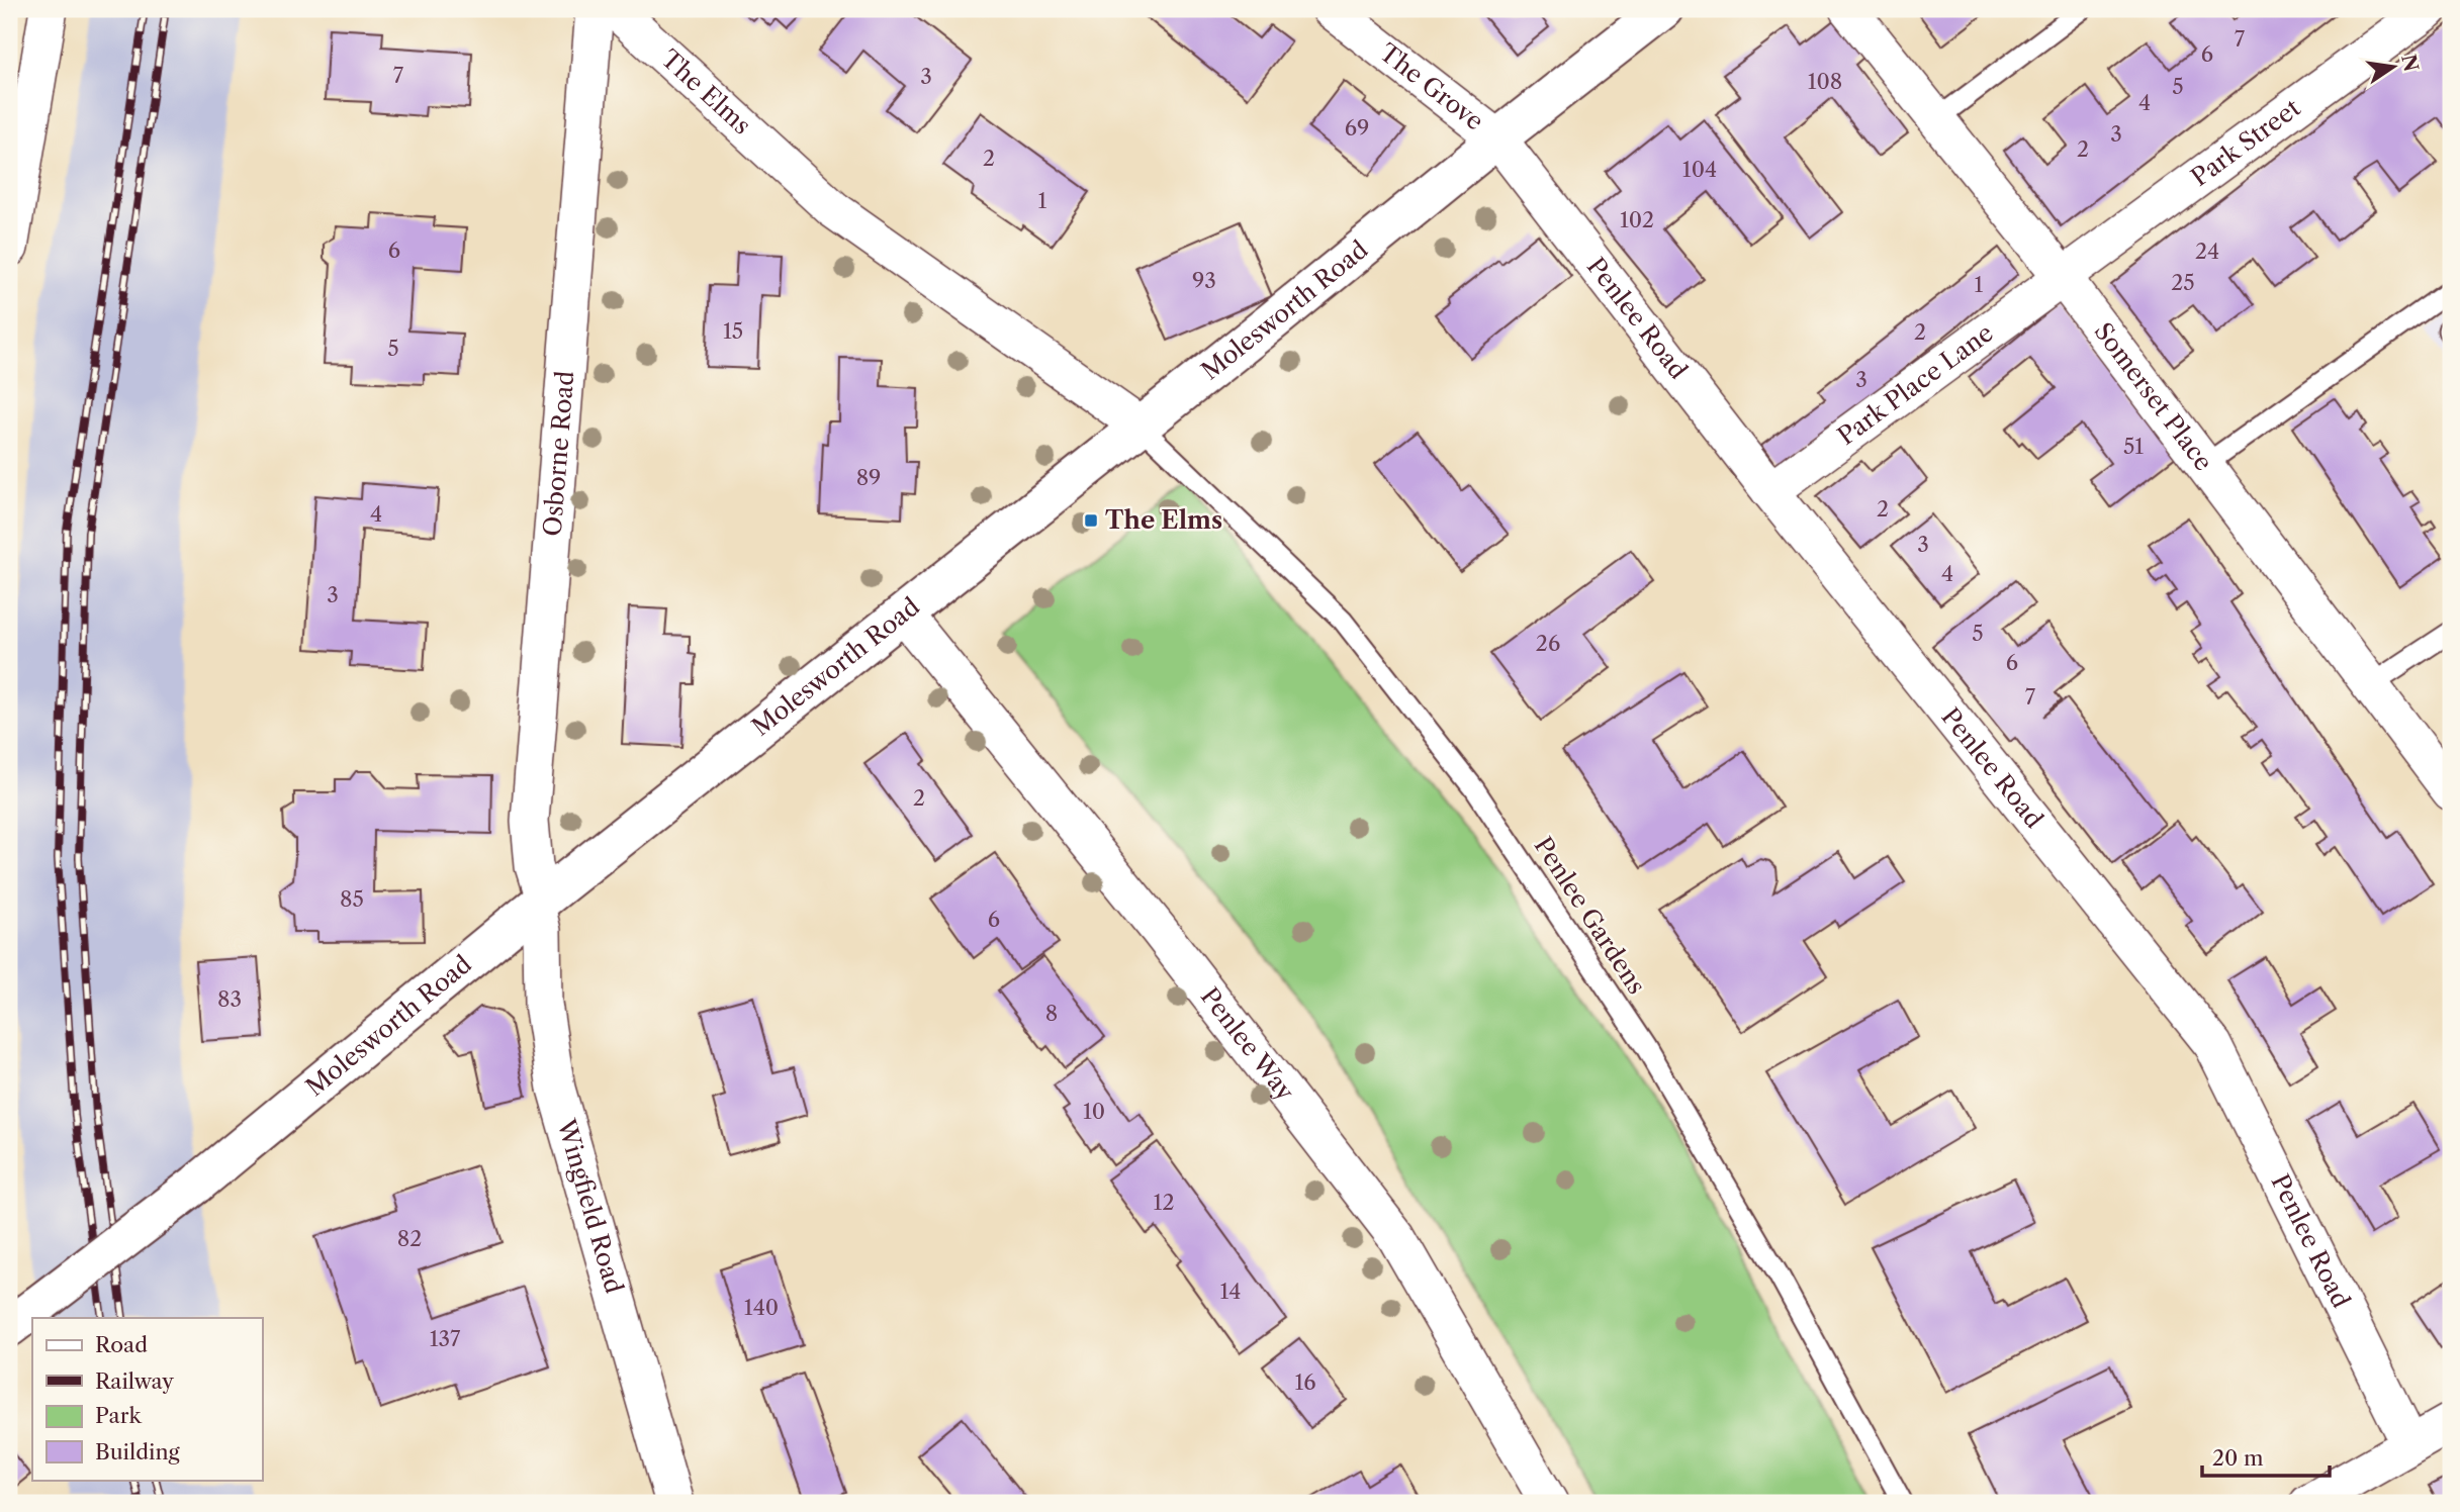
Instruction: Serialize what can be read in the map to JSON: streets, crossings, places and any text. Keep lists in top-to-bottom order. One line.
{"streets":{"street":["The Grove","The Elms","Park Street","Molesworth Road","Penlee Road","Park Place Lane","Somerset Place","Osborne Road","Penlee Way","Wingfield Road"],"lane":["Penlee Gardens"]},"crossings":[["The Grove","Molesworth Road"],["The Grove","Penlee Road"],["The Elms","Molesworth Road"],["The Elms","Penlee Gardens"],["Park Street","Park Place Lane"],["Park Street","Somerset Place"],["Molesworth Road","Penlee Road"],["Molesworth Road","Osborne Road"],["Molesworth Road","Penlee Gardens"],["Molesworth Road","Penlee Way"],["Molesworth Road","Wingfield Road"],["Penlee Road","Park Place Lane"],["Park Place Lane","Somerset Place"],["Osborne Road","Wingfield Road"]],"places":{"transit":["The Elms"]},"house_numbers":["7","6","7","3","108","5","4","69","3","2","2","104","1","102","6","24","93","25","1","15","2","5","3","51","89","2","4","3","4","3","5","26","6","7","2","85","6","83","8","10","12","82","14","140","137","16"],"legend":["Road","Railway","Park","Building"],"scale_bar":"20 m","north":"right"}
